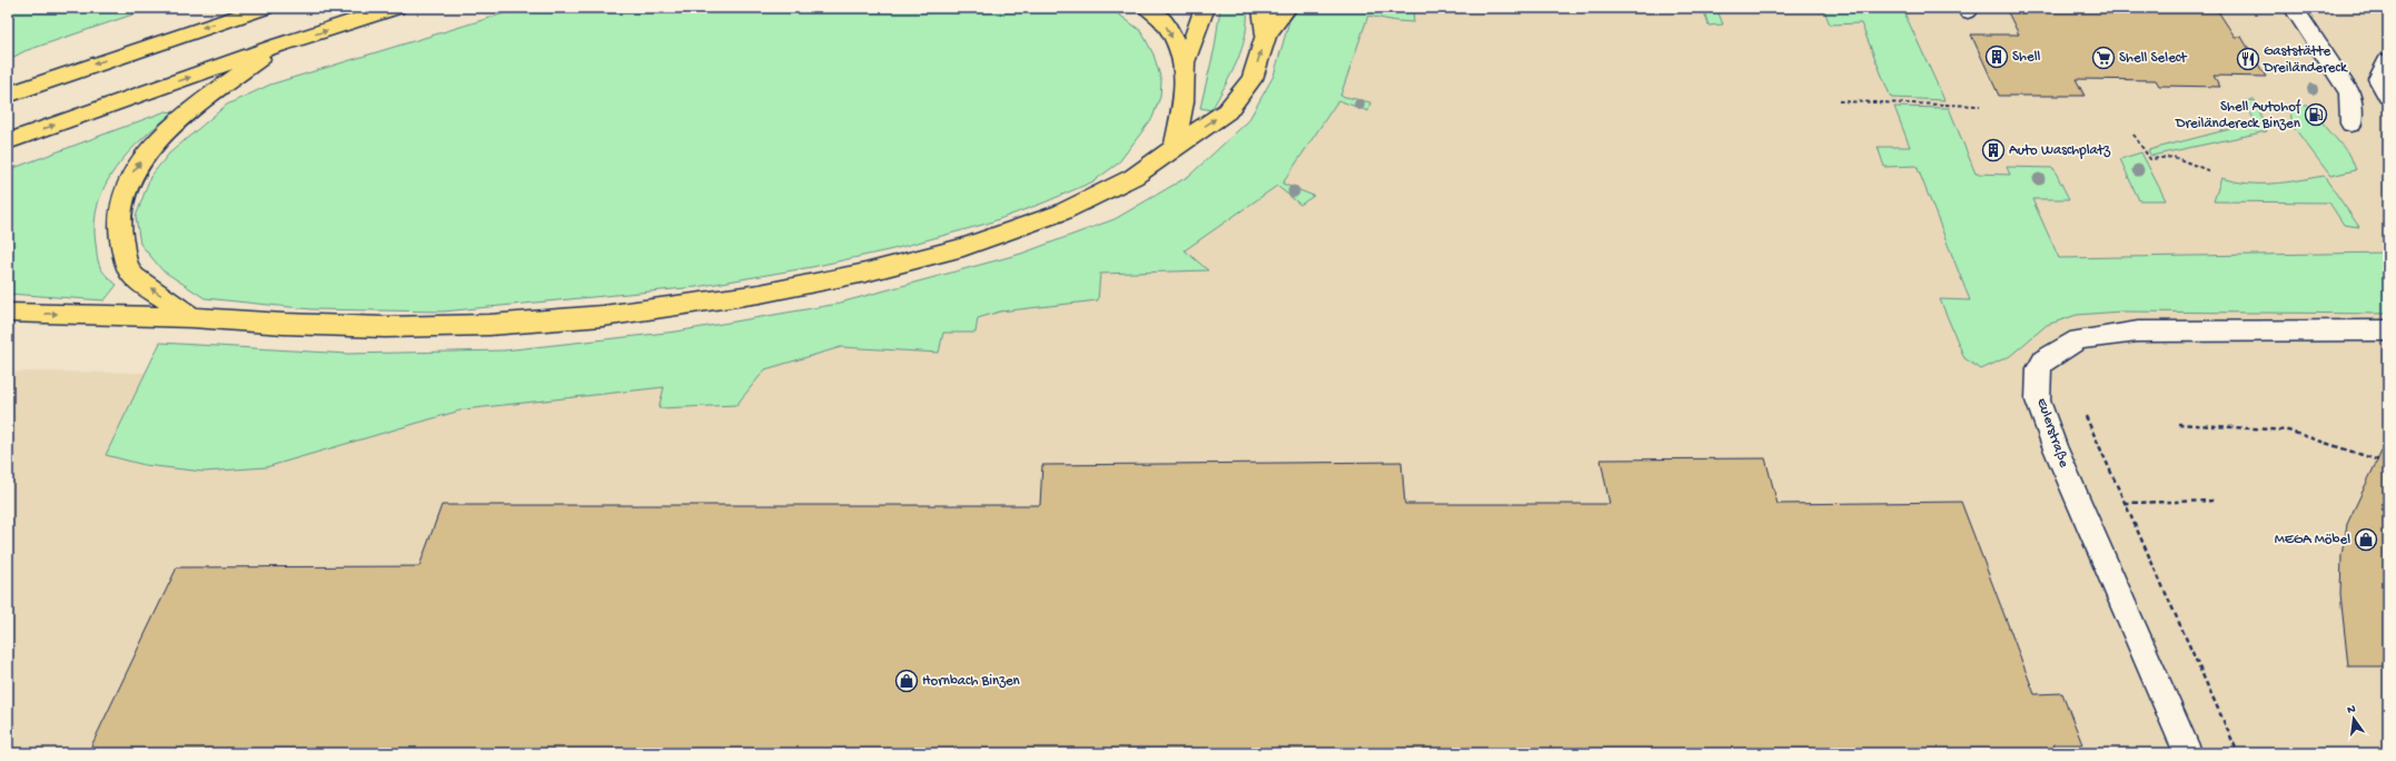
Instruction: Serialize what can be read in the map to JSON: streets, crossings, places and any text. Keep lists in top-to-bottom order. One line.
{"streets":{"street":["Eulerstraße"]},"places":{"building":["Shell","Auto Waschplatz"],"supermarket":["Shell Select"],"restaurant":["Gaststätte Dreiländereck"],"fuel station":["Shell Autohof Dreiländereck Binzen"],"shop":["MEGA Möbel","Hornbach Binzen"]},"north":"top"}
